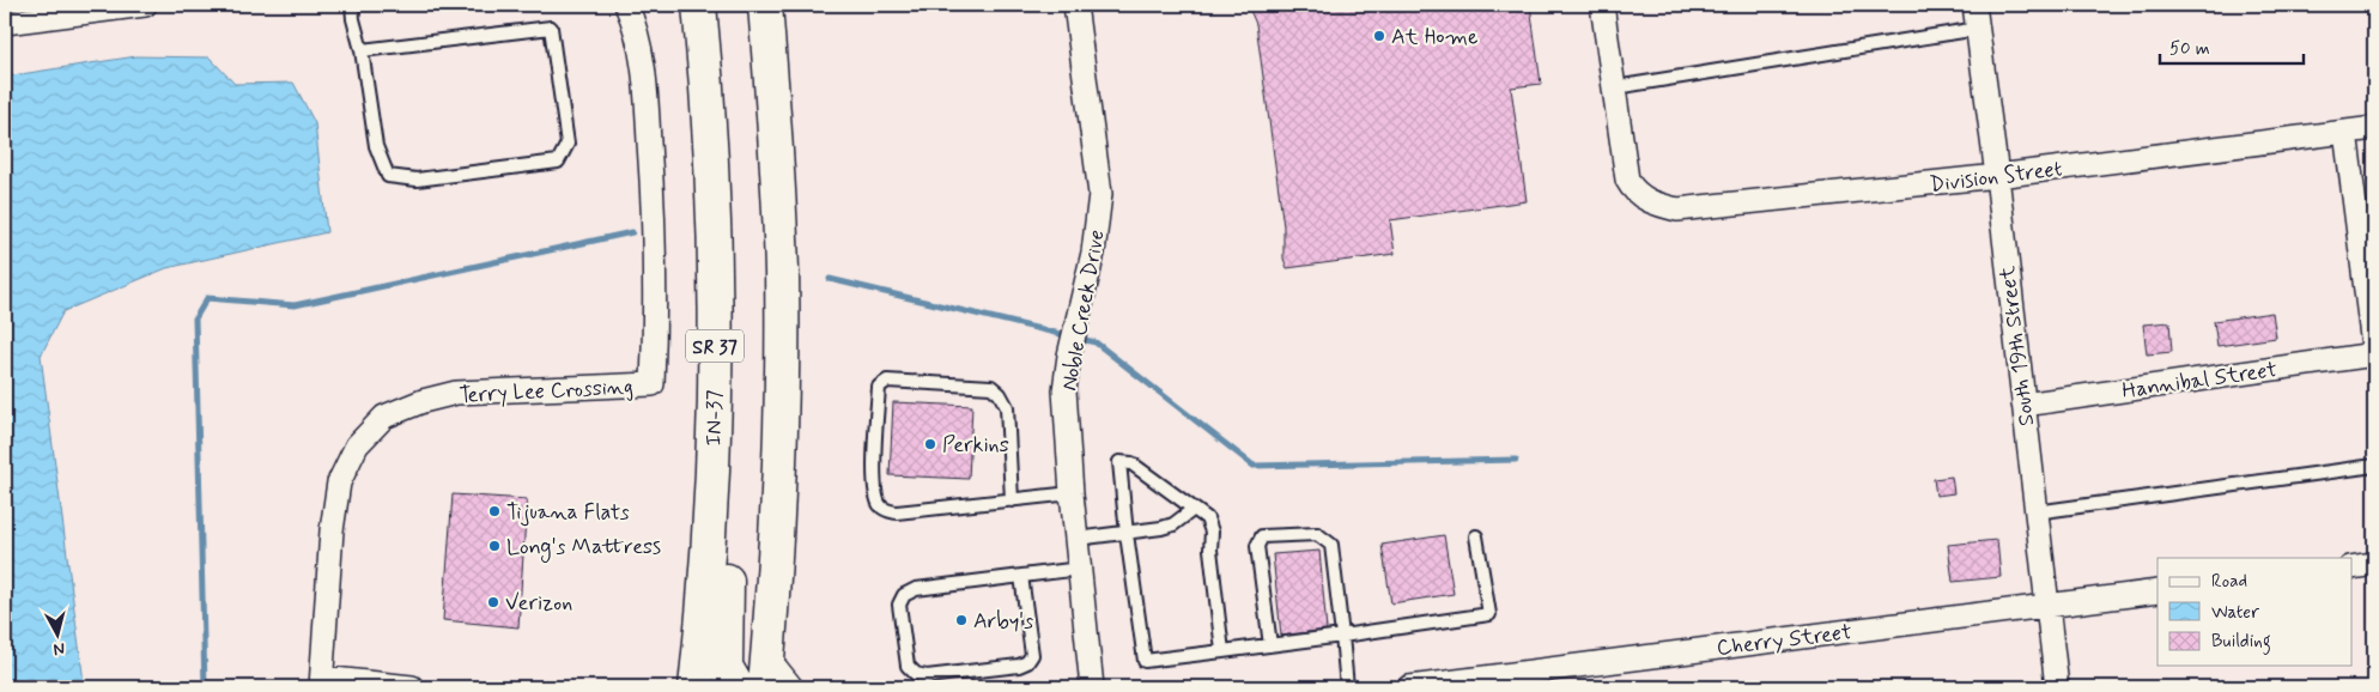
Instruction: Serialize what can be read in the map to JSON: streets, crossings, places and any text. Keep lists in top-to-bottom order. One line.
{"streets":{"highway":["SR 37","IN-37"],"street":["Division Street","Noble Creek Drive","South 19th Street","Hannibal Street","Terry Lee Crossing","Cherry Street"]},"crossings":[["Division Street","South 19th Street"],["South 19th Street","Hannibal Street"],["South 19th Street","Cherry Street"]],"places":["At Home","Perkins","Tijuana Flats","Long's Mattress","Verizon","Arby's"],"legend":["Road","Water","Building"],"scale_bar":"50 m","north":"bottom"}
